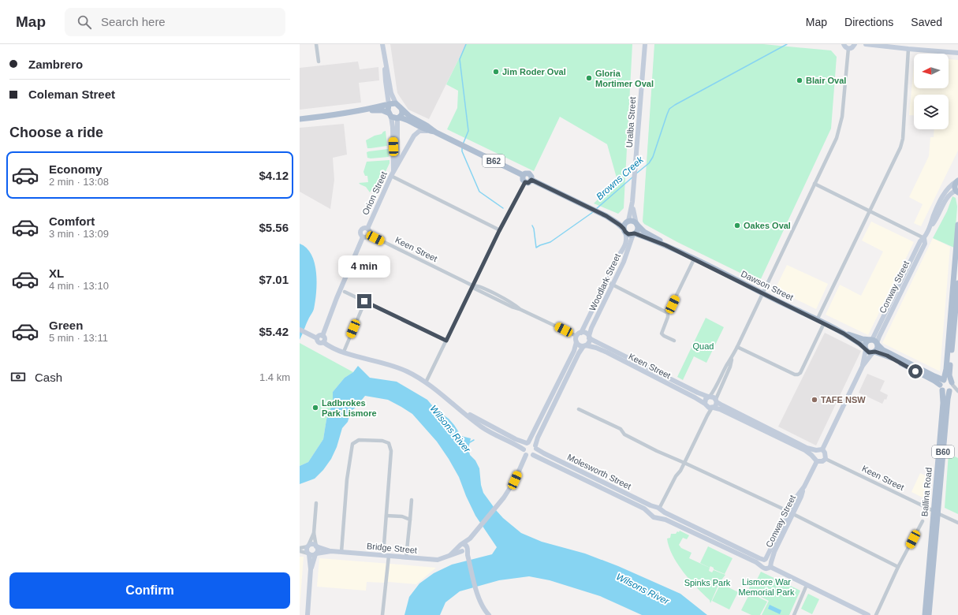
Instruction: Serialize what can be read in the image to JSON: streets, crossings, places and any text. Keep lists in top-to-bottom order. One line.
{"streets":{"main road":["B62","Dawson Street","B60","Ballina Road"],"street":["Uralba Street","Orion Street","Keen Street","Woodlark Street","Conway Street","Molesworth Street","Bridge Street"]},"crossings":[["Uralba Street","B62"],["Uralba Street","Woodlark Street"],["Uralba Street","Dawson Street"],["B62","Orion Street"],["B62","Woodlark Street"],["B62","Dawson Street"],["B62","Conway Street"],["B62","B60"],["B62","Ballina Road"],["Orion Street","Keen Street"],["Keen Street","Woodlark Street"],["Keen Street","Conway Street"],["Keen Street","Ballina Road"],["Woodlark Street","Dawson Street"],["Dawson Street","Conway Street"],["Dawson Street","B60"],["Dawson Street","Ballina Road"],["Conway Street","Molesworth Street"],["B60","Ballina Road"],["Molesworth Street","Bridge Street"]],"water":["Browns Creek","Wilsons River"],"parks":["Quad","Lismore War Memorial Park","Spinks Park"],"places":["Jim Roder Oval","Gloria Mortimer Oval","Blair Oval","Oakes Oval","TAFE NSW","Ladbrokes Park Lismore"],"north":"left","page":{"header":"Map","search":"Search here","nav":["Map","Directions","Saved"],"banner":["Zambrero","Coleman Street"],"heading":"Choose a ride","list":[{"name":"Economy","note":"2 min · 13:08","value":"$4.12"},{"name":"Comfort","note":"3 min · 13:09","value":"$5.56"},{"name":"XL","note":"4 min · 13:10","value":"$7.01"},{"name":"Green","note":"5 min · 13:11","value":"$5.42"}],"bubble":"4 min","pay":["Cash","1.4 km"],"buttons":"Confirm"}}
